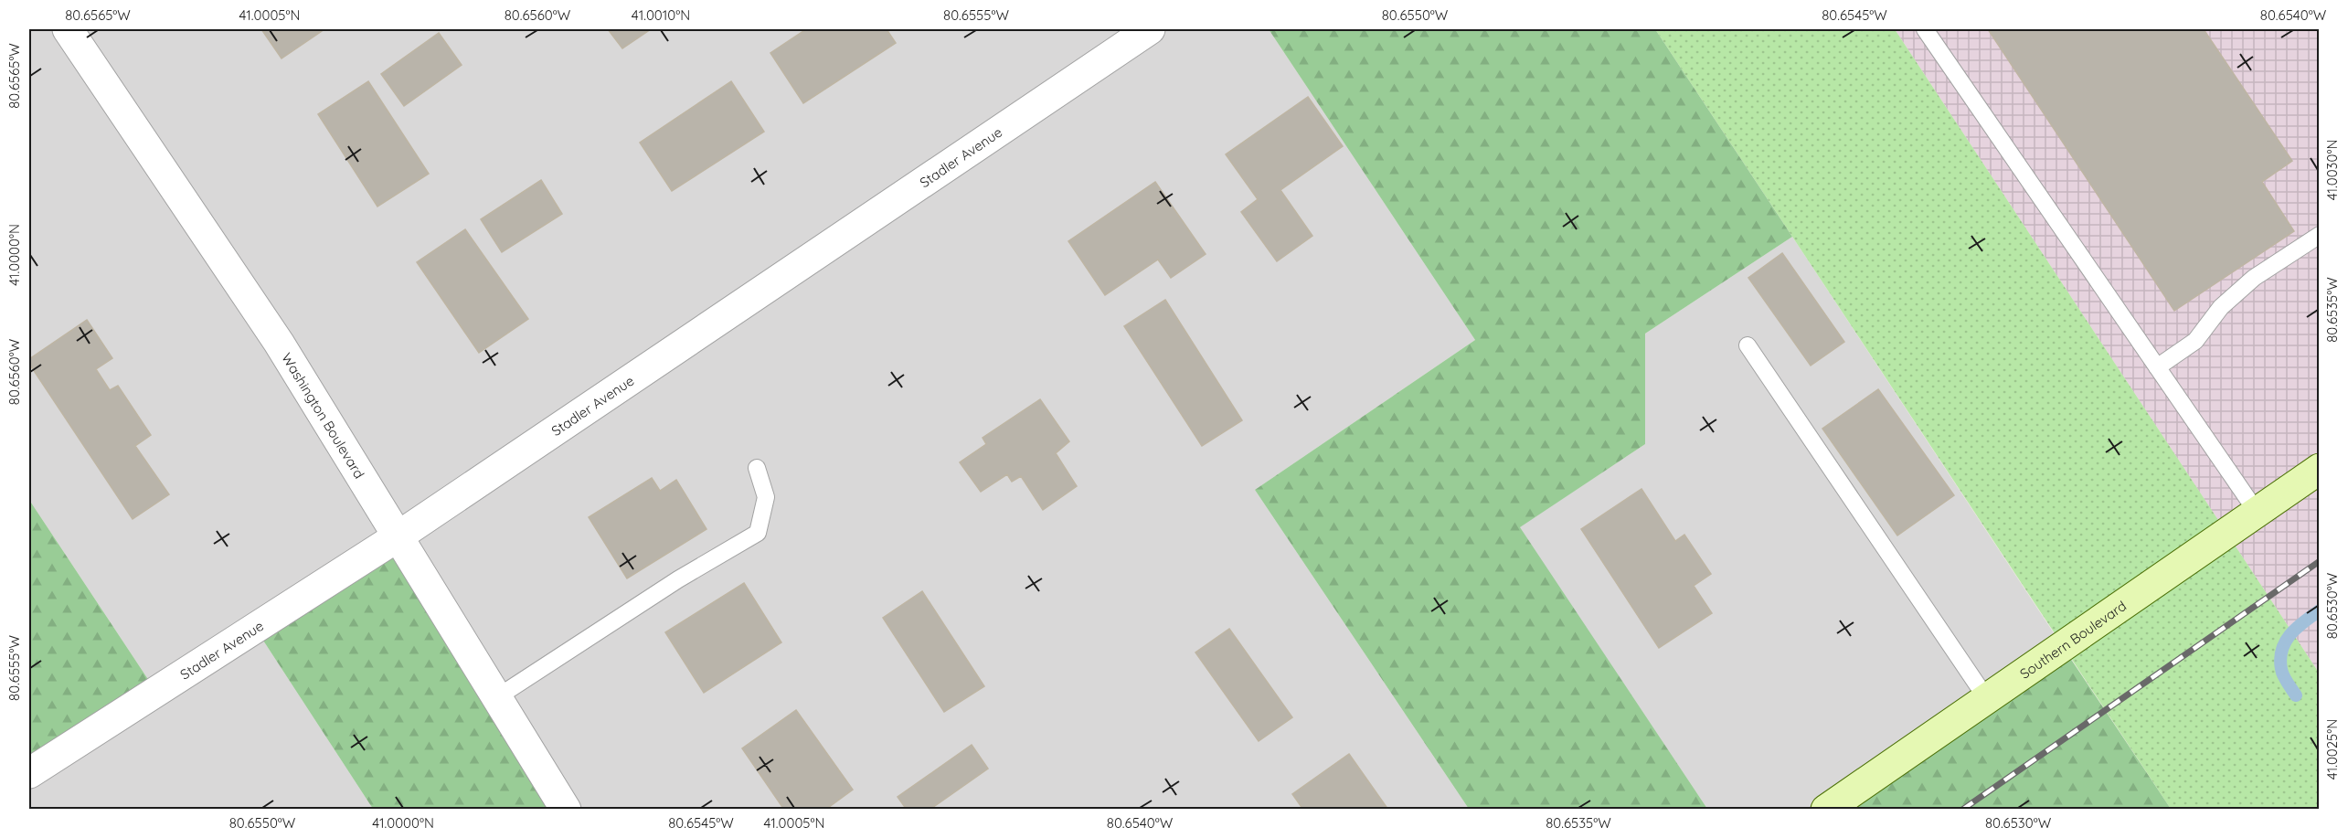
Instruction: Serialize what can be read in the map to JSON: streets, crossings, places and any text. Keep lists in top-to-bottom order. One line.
{"streets":{"street":["Stadler Avenue","Washington Boulevard","Southern Boulevard"]},"crossings":[["Stadler Avenue","Washington Boulevard"]],"coordinates":["80.6565°W","41.0005°N","80.6560°W","41.0010°N","80.6555°W","80.6550°W","80.6545°W","80.6540°W","41.0030°N","41.0000°N","80.6535°W","80.6530°W","41.0025°N"]}
